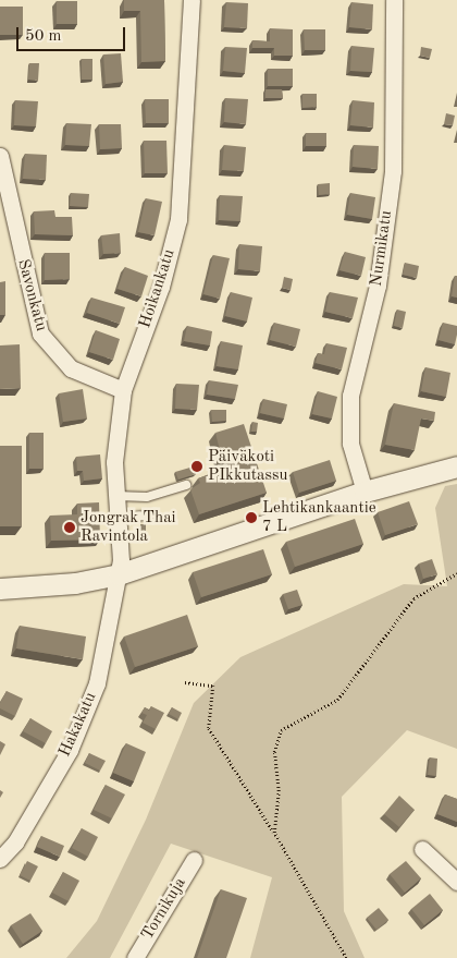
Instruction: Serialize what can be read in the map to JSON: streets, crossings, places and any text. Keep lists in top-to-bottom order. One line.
{"streets":{"street":["Nurmikatu","Hoikankatu","Savonkatu","Hakakatu","Tornikuja"]},"crossings":[["Hoikankatu","Savonkatu"],["Hoikankatu","Hakakatu"]],"places":["Päiväkoti PIkkutassu","Lehtikankaantie 7 L","Jongrak Thai Ravintola"],"scale_bar":"50 m"}
